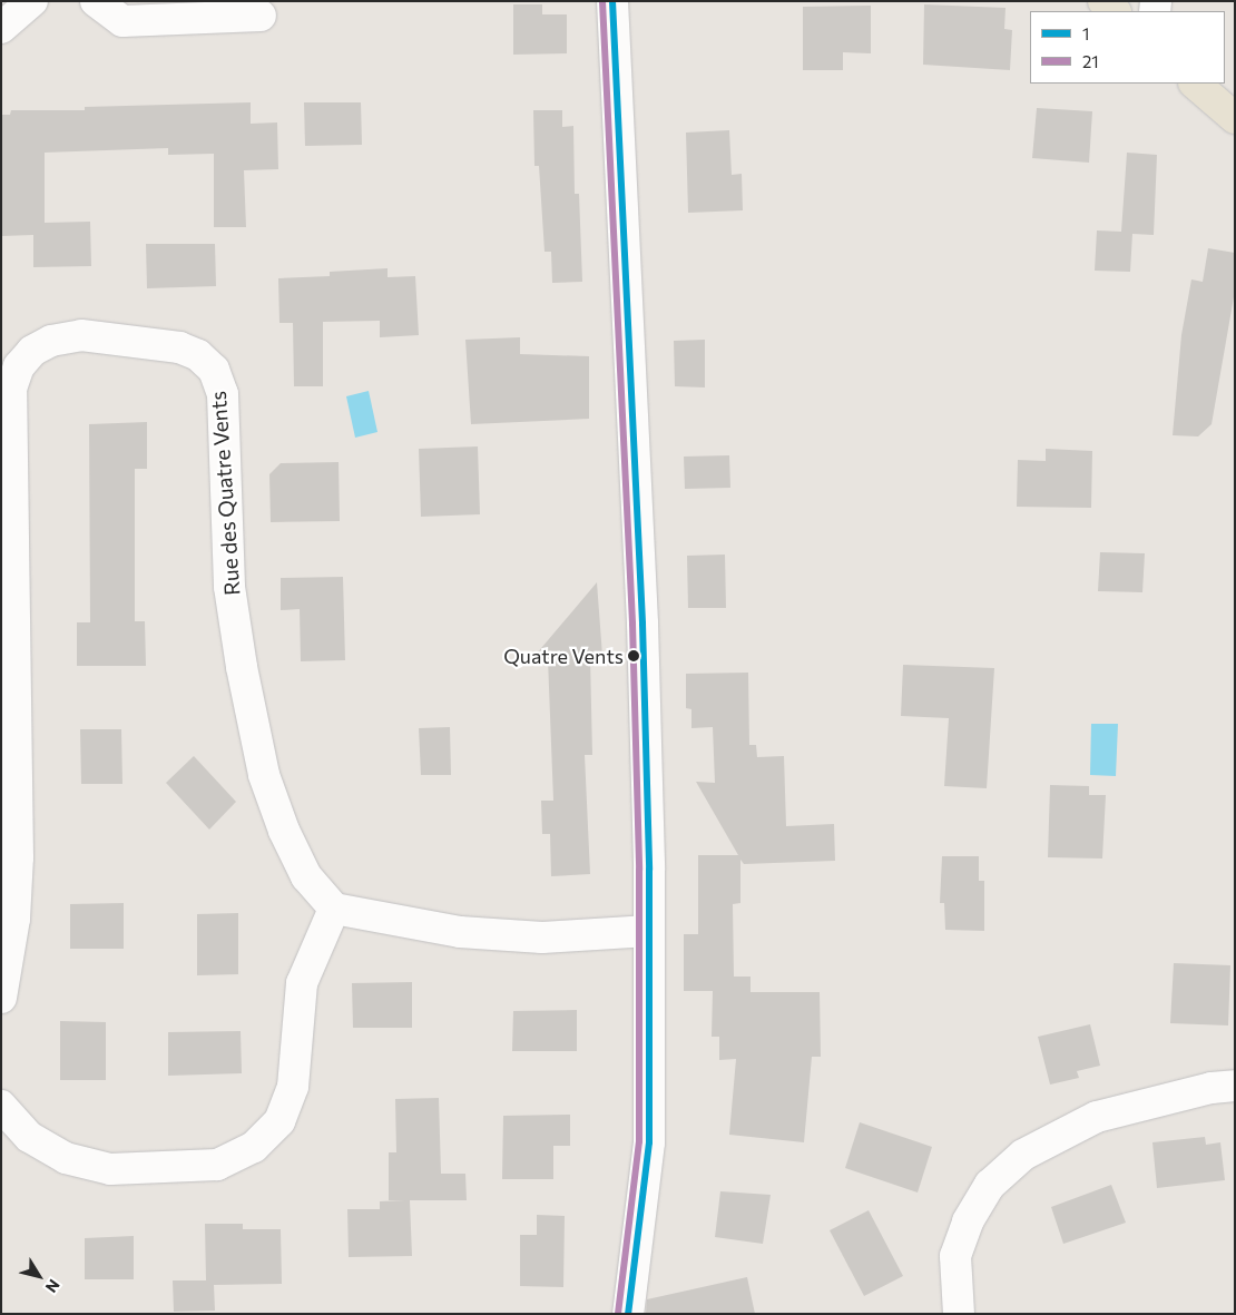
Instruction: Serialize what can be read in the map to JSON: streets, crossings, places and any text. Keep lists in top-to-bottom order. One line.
{"streets":{"street":["Rue des Quatre Vents"]},"places":["Quatre Vents"],"lines":["transit line 1","transit line 21"],"legend":["1","21"],"north":"bottom right"}
